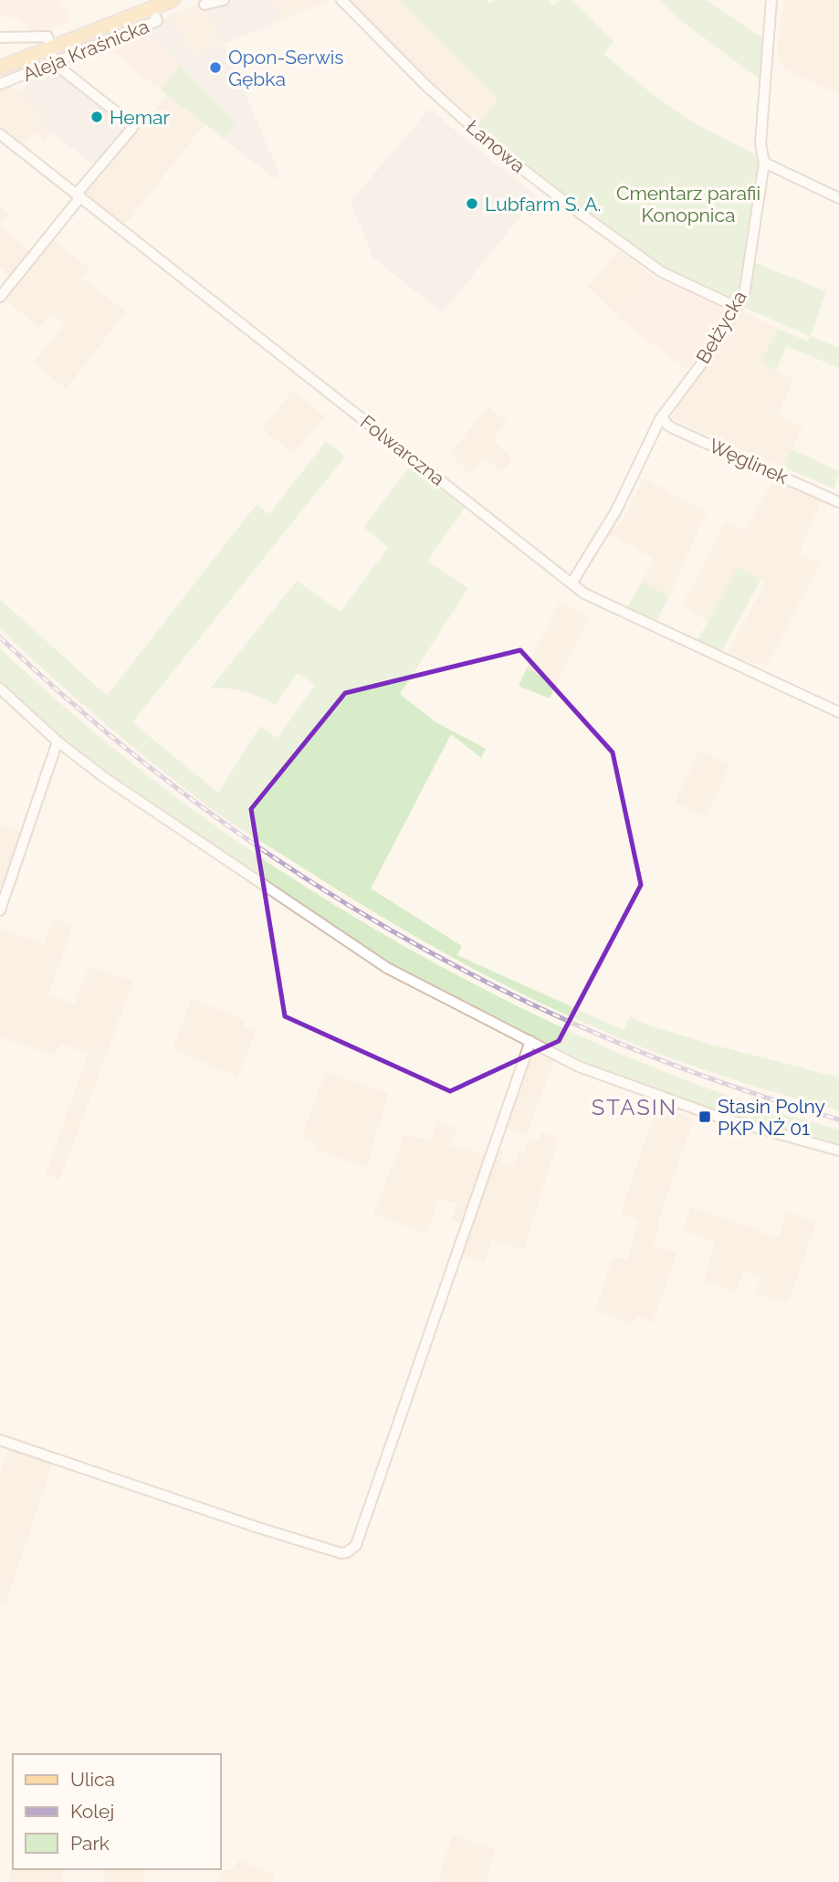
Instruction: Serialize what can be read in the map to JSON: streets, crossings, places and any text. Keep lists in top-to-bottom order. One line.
{"streets":{"main road":["Aleja Kraśnicka"],"street":["Łanowa","Bełżycka","Folwarczna","Węglinek"]},"crossings":[["Łanowa","Bełżycka"],["Bełżycka","Folwarczna"],["Bełżycka","Węglinek"]],"districts":["STASIN"],"parks":["Cmentarz parafii Konopnica"],"places":{"other":["Opon-Serwis Gębka","Hemar","Lubfarm S. A."],"transit":["Stasin Polny PKP NŻ 01"]},"legend":["Ulica","Kolej","Park"]}
